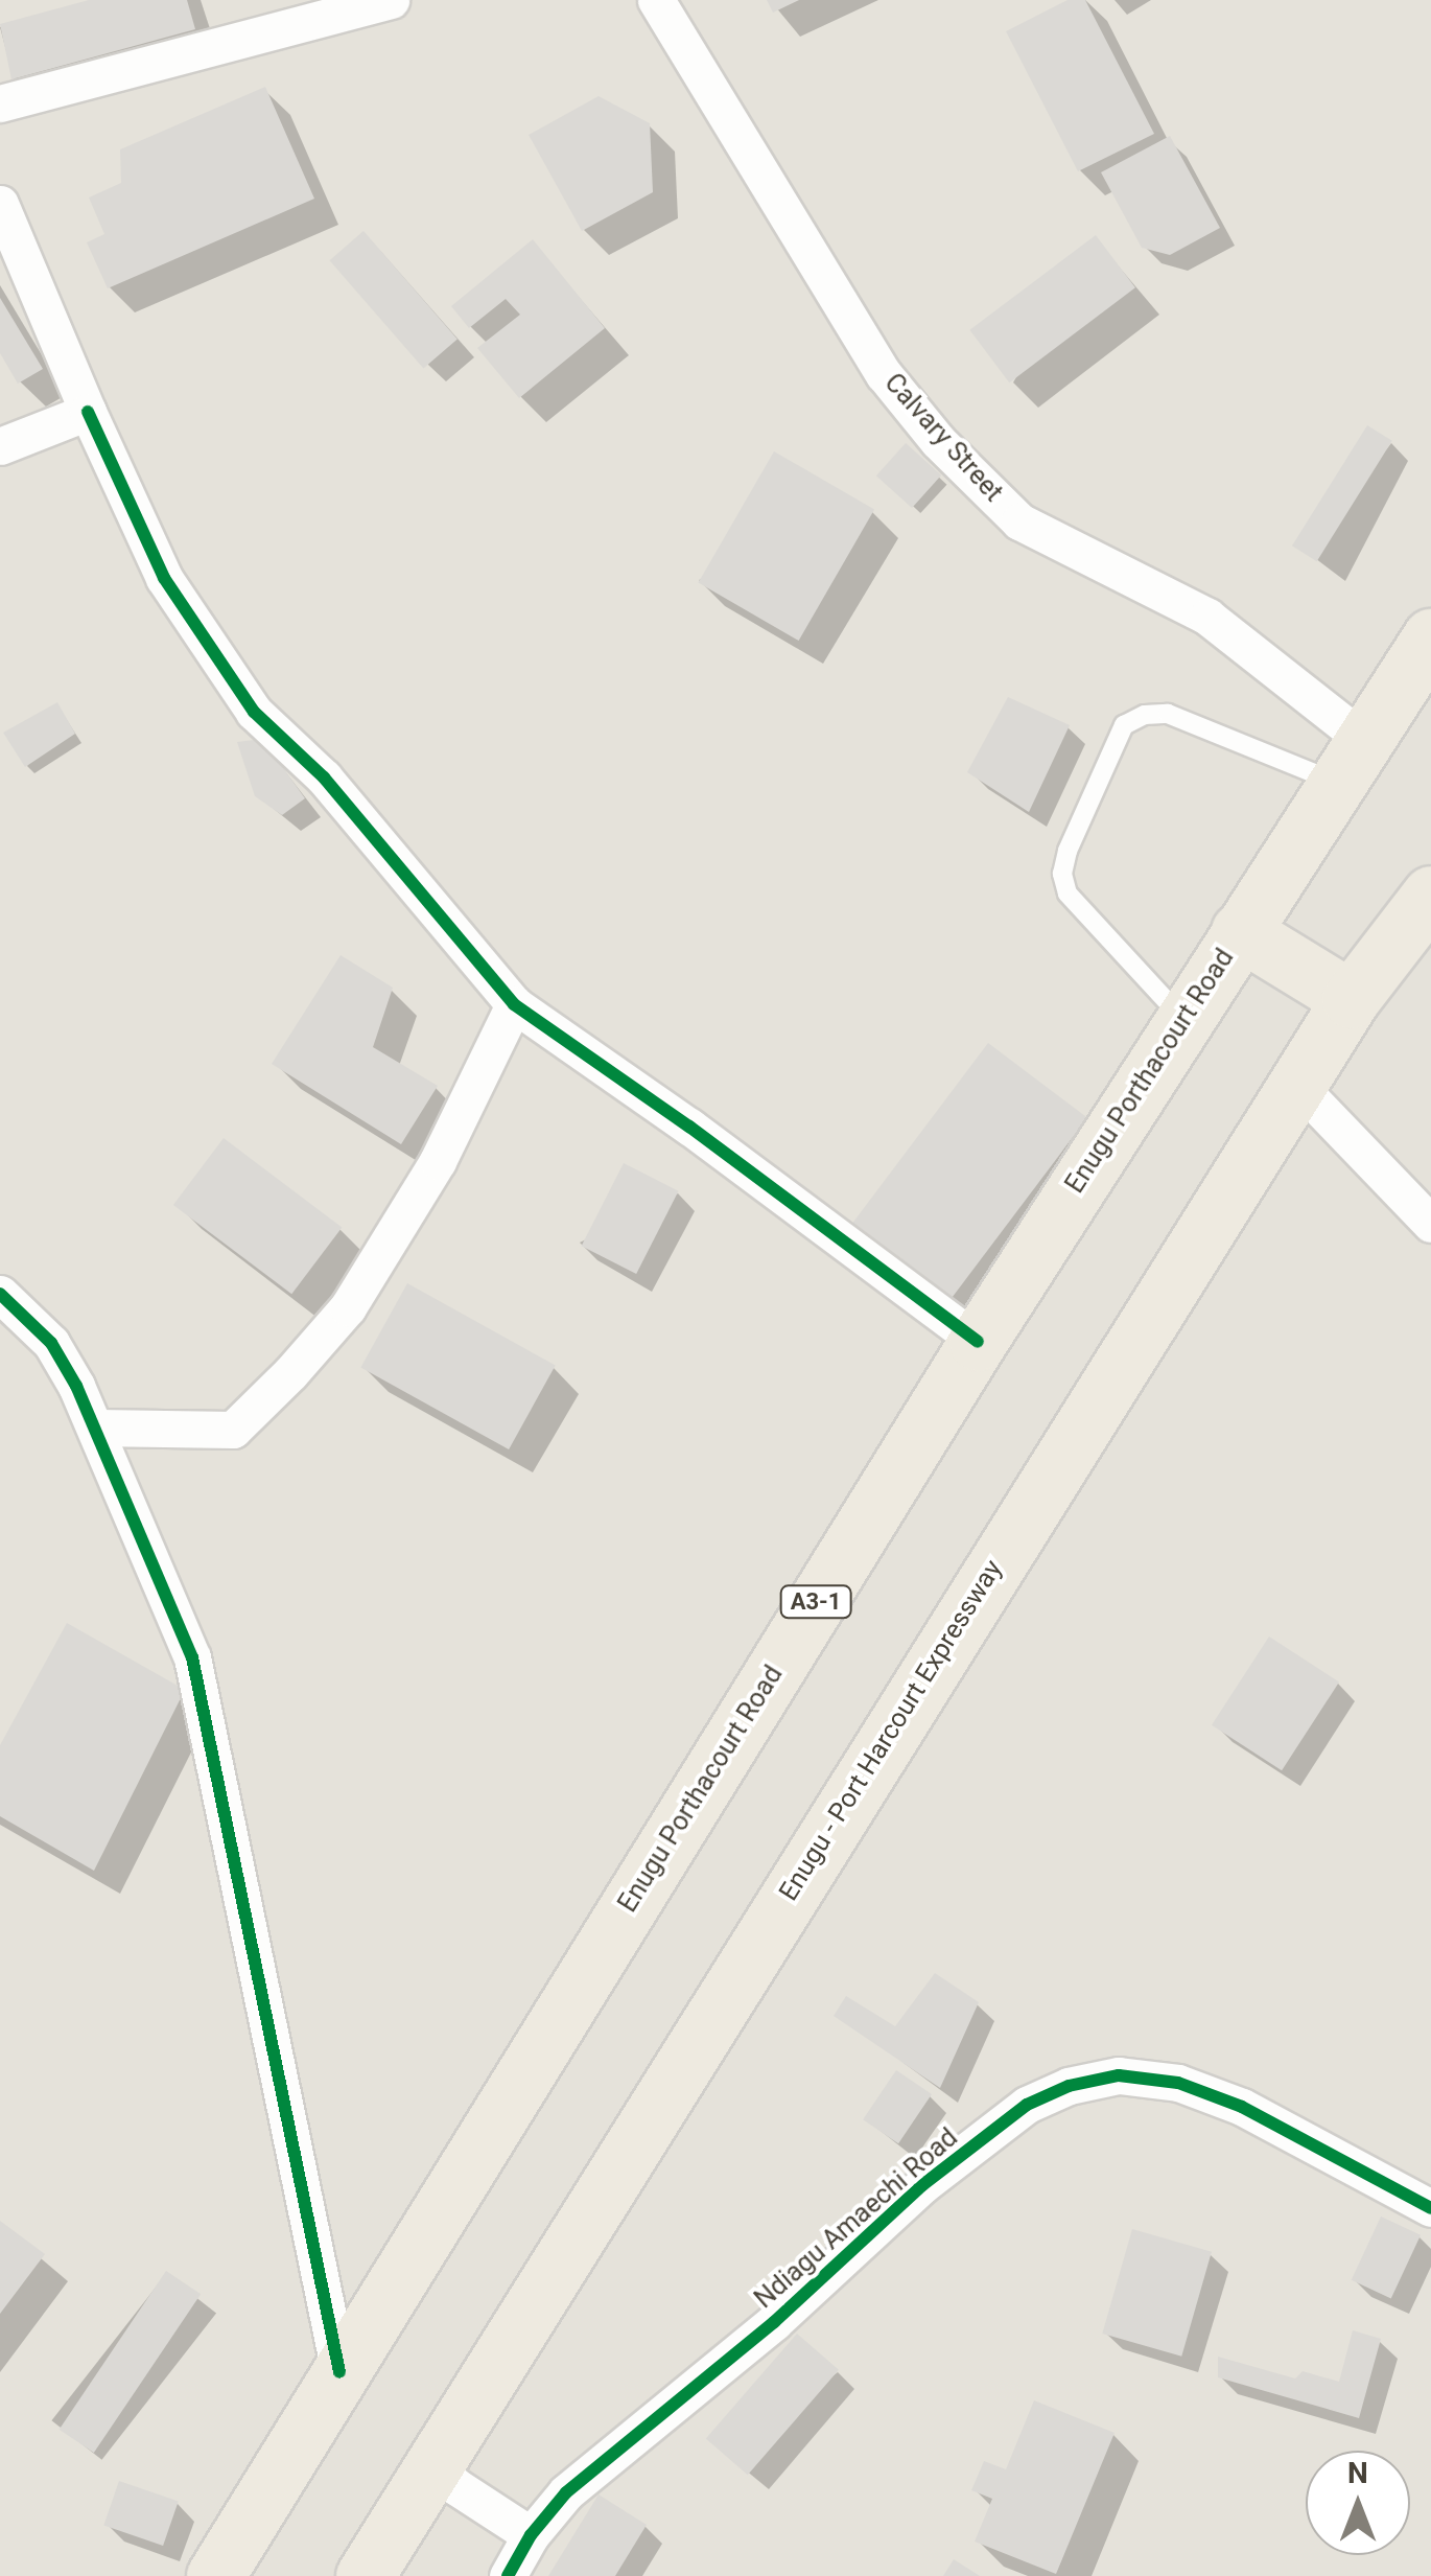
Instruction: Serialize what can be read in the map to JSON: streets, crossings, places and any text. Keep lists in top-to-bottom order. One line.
{"streets":{"highway":["Enugu Porthacourt Road","A3-1","Enugu - Port Harcourt Expressway"],"street":["Calvary Street","Ndiagu Amaechi Road"]},"crossings":[["Calvary Street","Enugu Porthacourt Road"]],"north":"top"}
